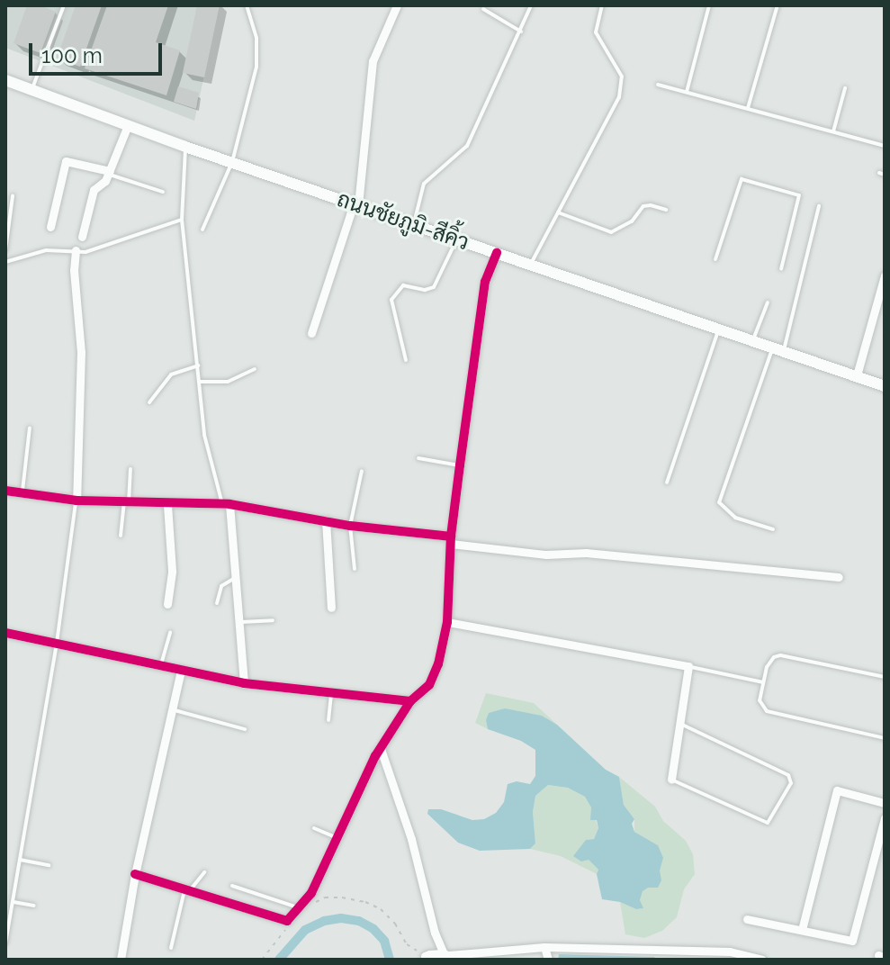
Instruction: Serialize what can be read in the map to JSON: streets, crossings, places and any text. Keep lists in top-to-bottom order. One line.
{"streets":{"main road":["ถนนชัยภูมิ-สีคิ้ว"]},"scale_bar":"100 m"}
